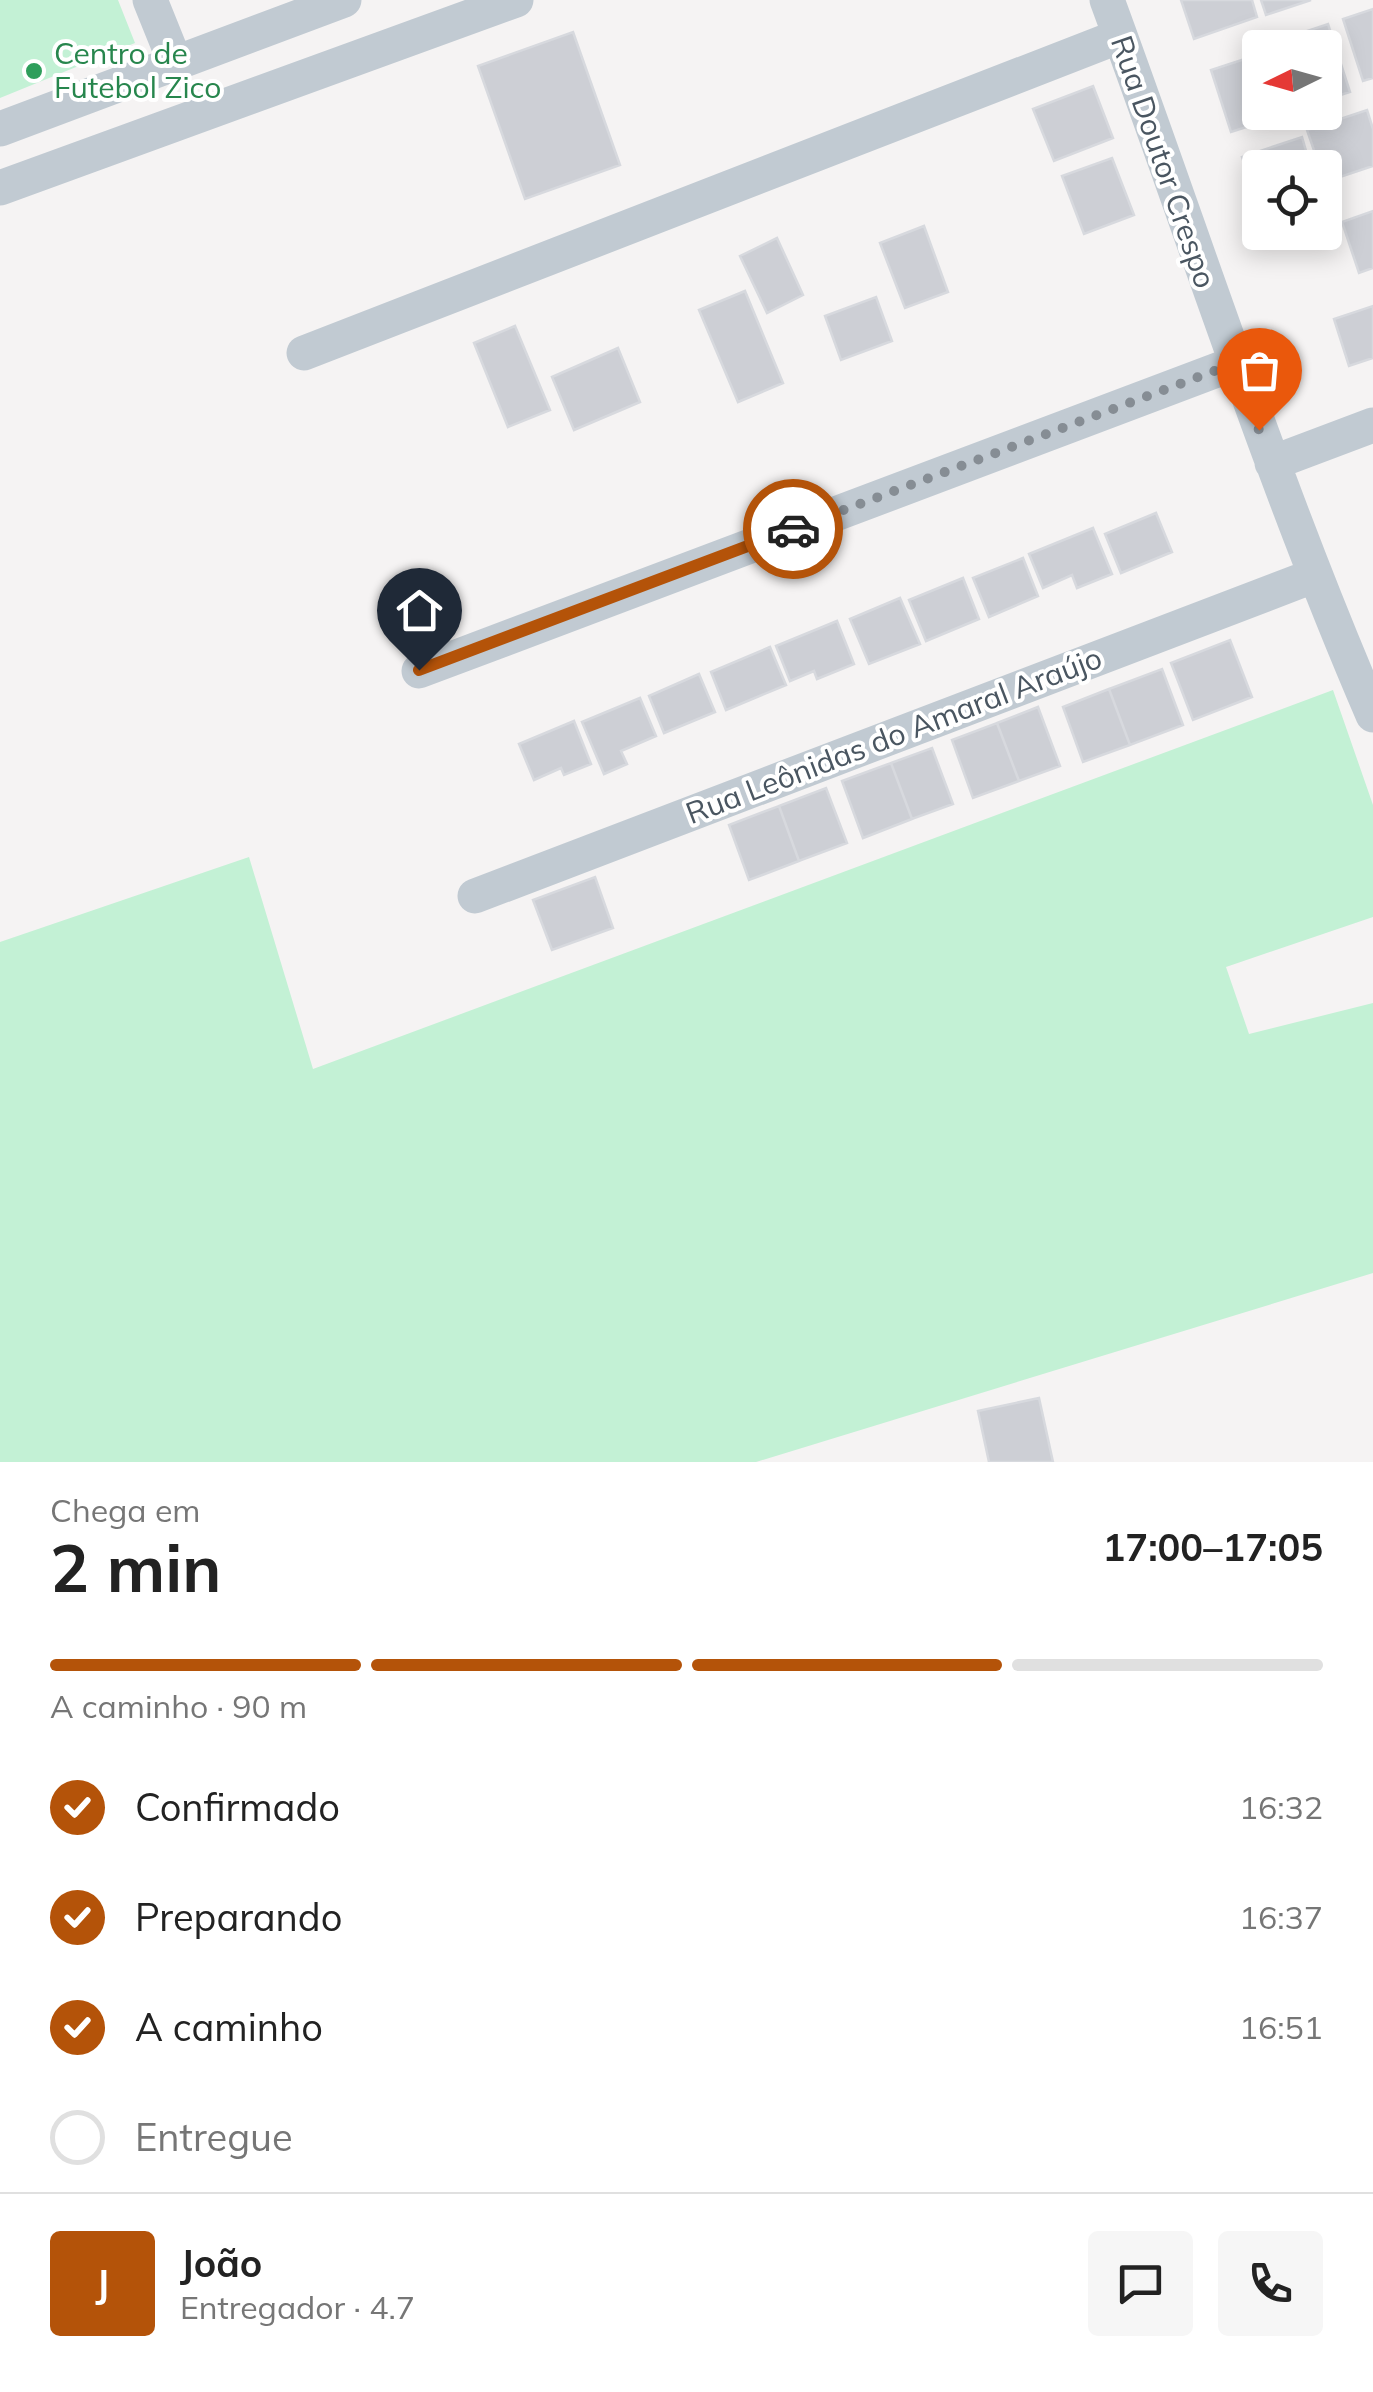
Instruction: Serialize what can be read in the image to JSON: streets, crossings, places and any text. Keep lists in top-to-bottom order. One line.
{"streets":{"street":["Rua Doutor Crespo","Rua Leônidas do Amaral Araújo"]},"crossings":[["Rua Doutor Crespo","Rua Leônidas do Amaral Araújo"]],"places":["Centro de Futebol Zico"],"north":"left","page":{"heading":["2 min","Chega em","17:00–17:05"],"panel":["João","Entregador · 4.7"],"bar":"A caminho · 90 m","list":[["Confirmado","16:32"],["Preparando","16:37"],["A caminho","16:51"],"Entregue"],"round":"J"}}
